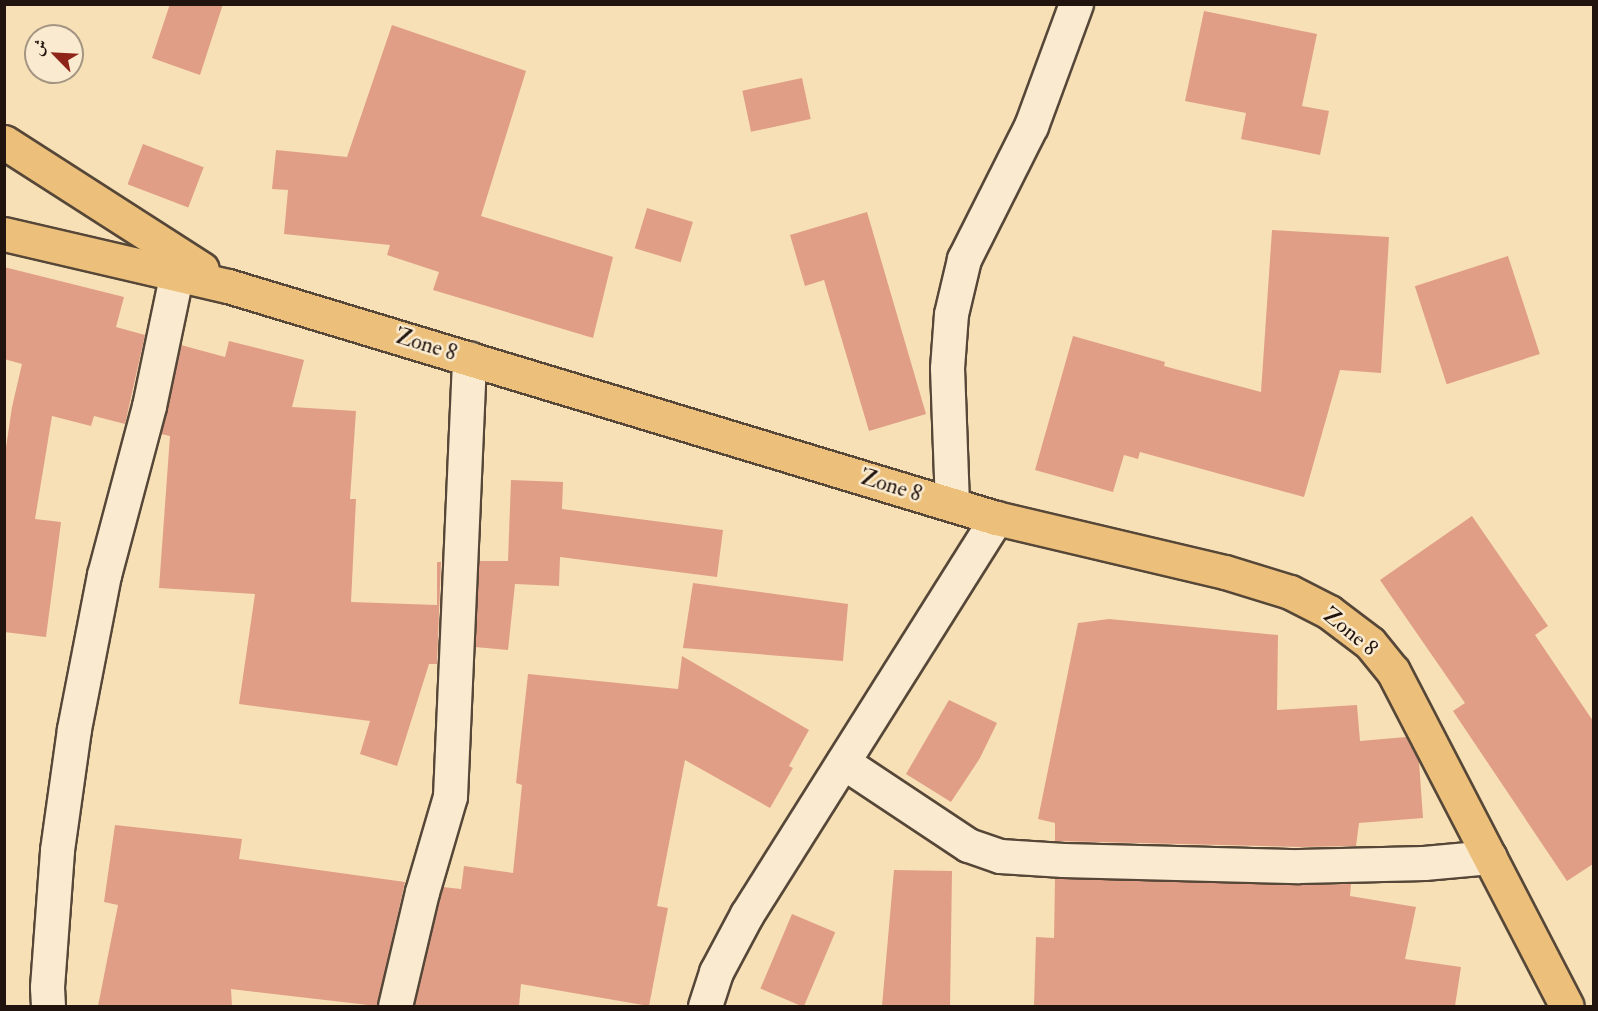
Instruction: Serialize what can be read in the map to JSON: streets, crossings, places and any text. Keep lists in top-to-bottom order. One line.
{"streets":{"main road":["Zone 8"]},"north":"top left"}
